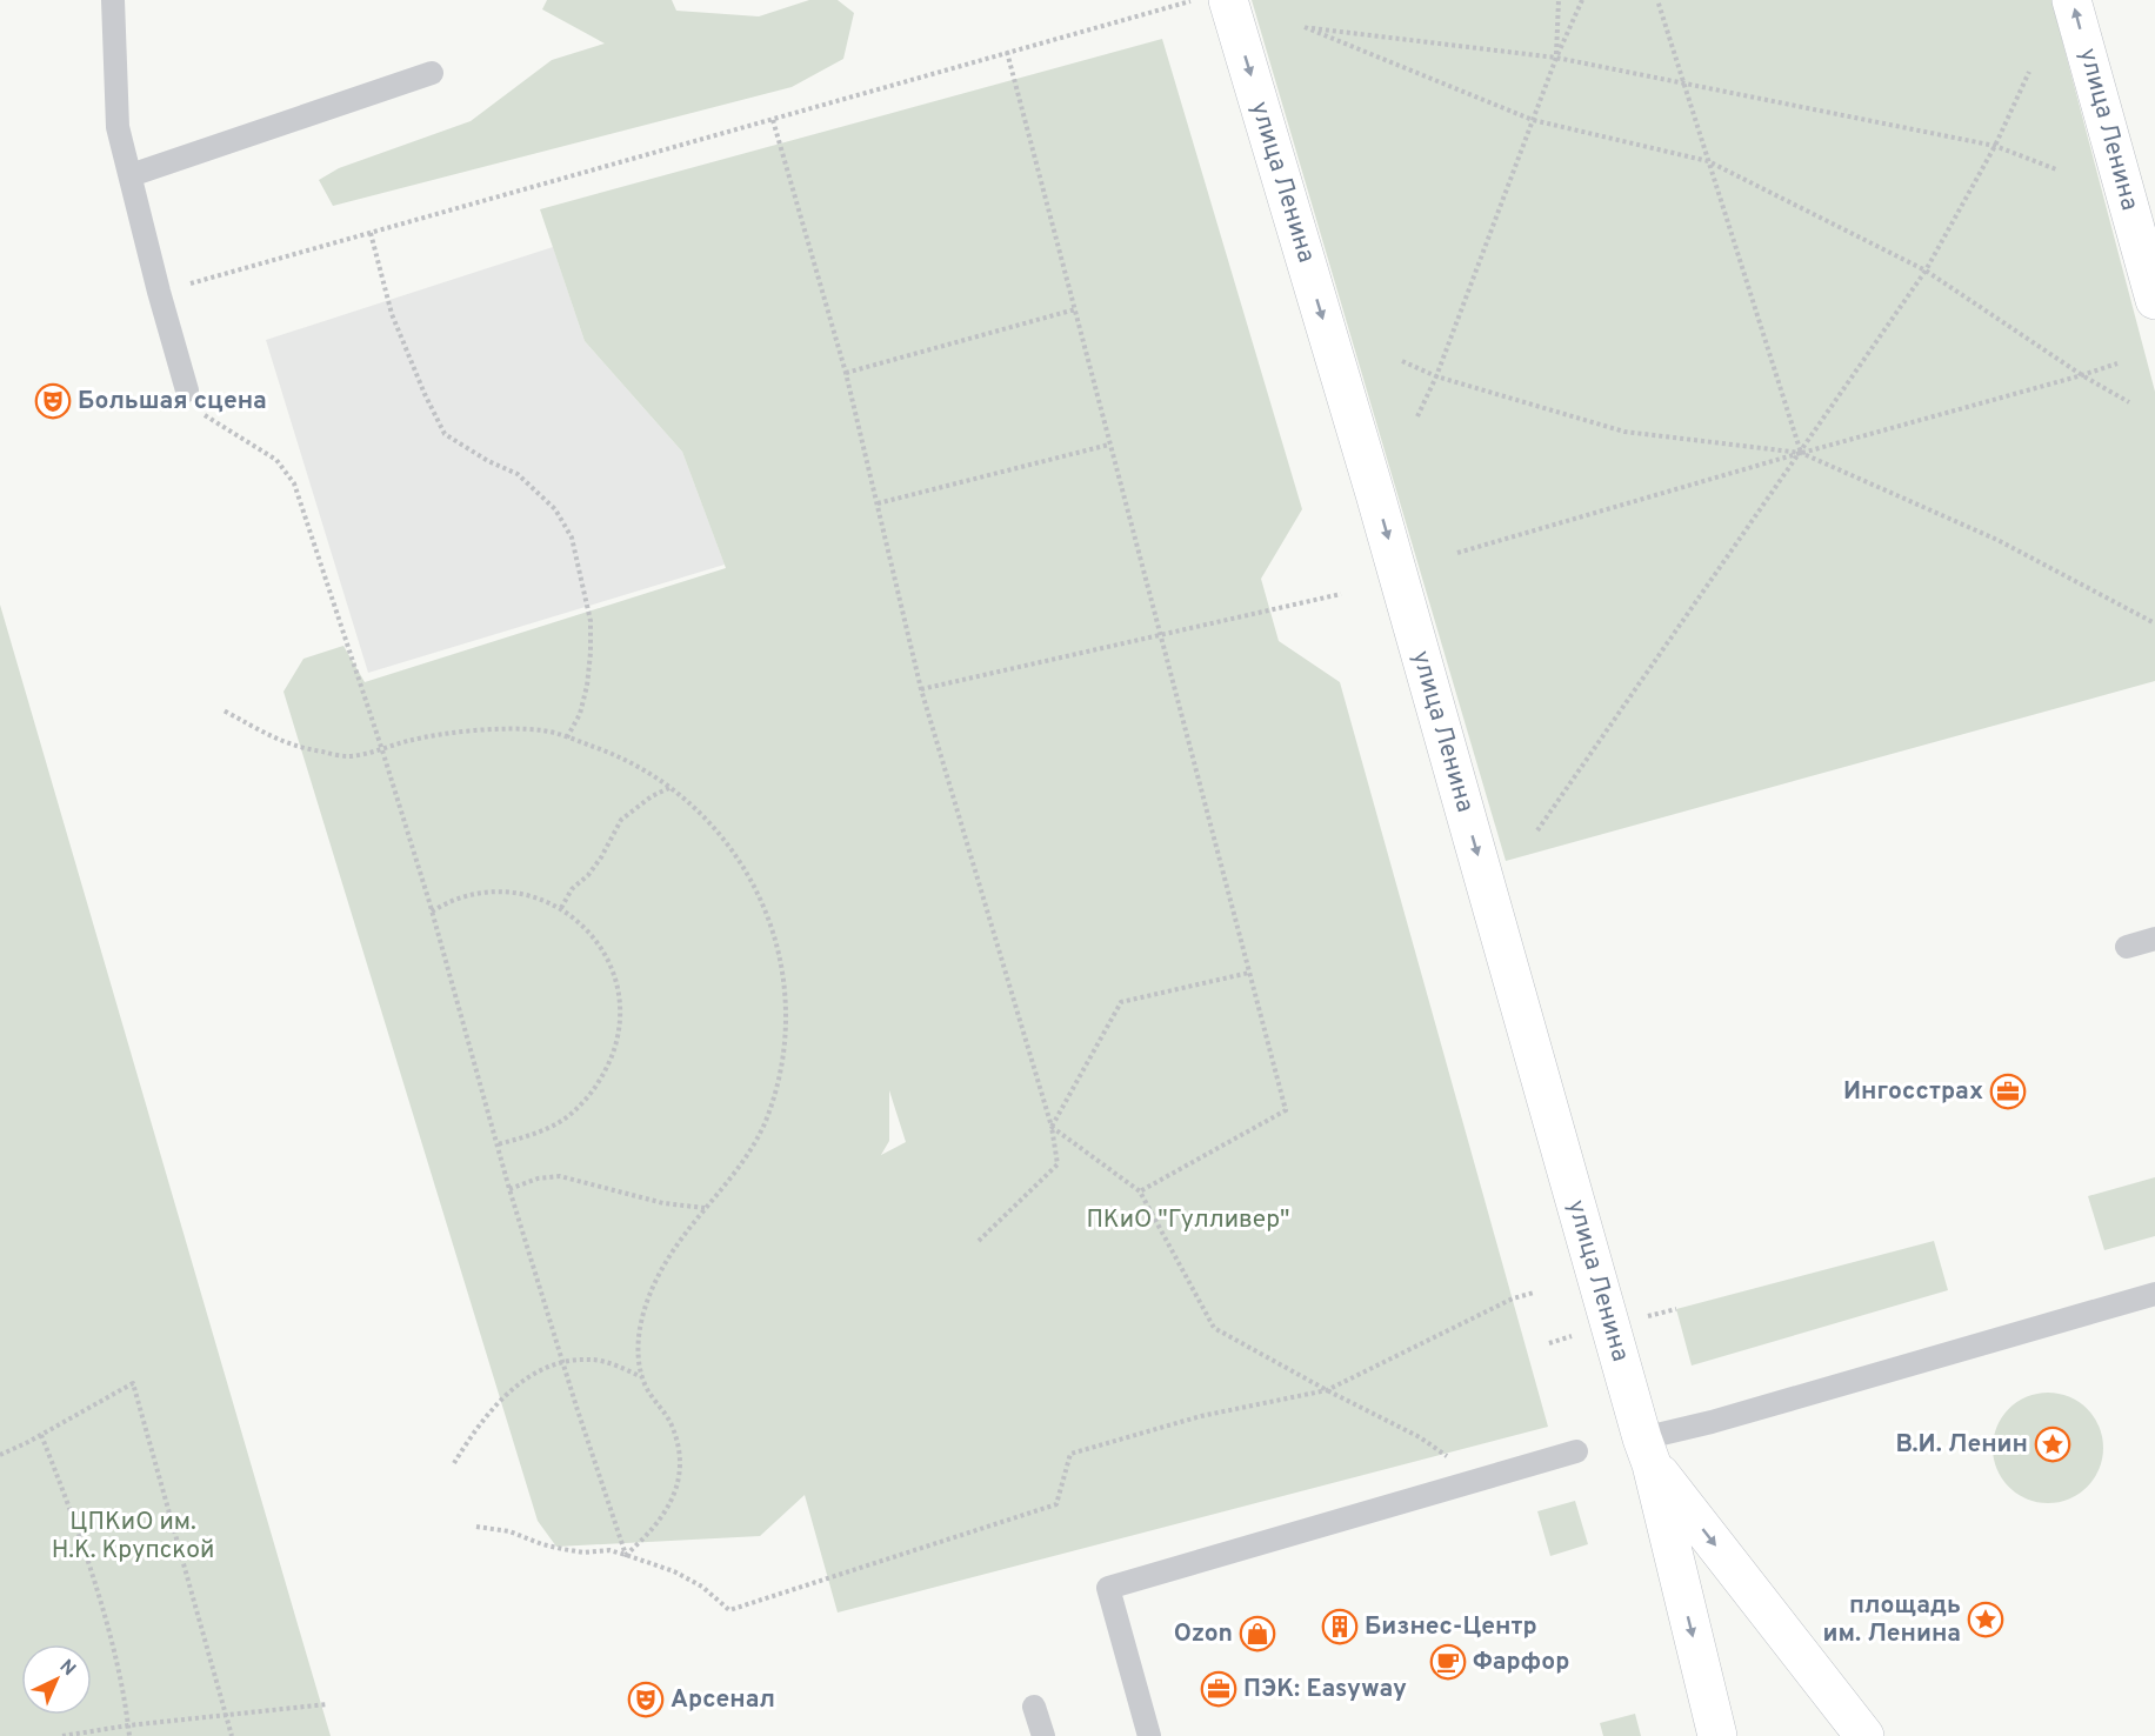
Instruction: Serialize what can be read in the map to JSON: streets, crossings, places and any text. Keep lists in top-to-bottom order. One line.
{"streets":{"main road":["улица Ленина"]},"parks":["ПКиО \"Гулливер\"","ЦПКиО им. Н.К. Крупской"],"places":{"theatre":["Большая сцена","Арсенал"],"office":["Ингосстрах","ПЭК: Easyway"],"place":["В.И. Ленин","площадь им. Ленина"],"building":["Бизнес-Центр"],"shop":["Ozon"],"cafe":["Фарфор"]},"north":"top right"}
